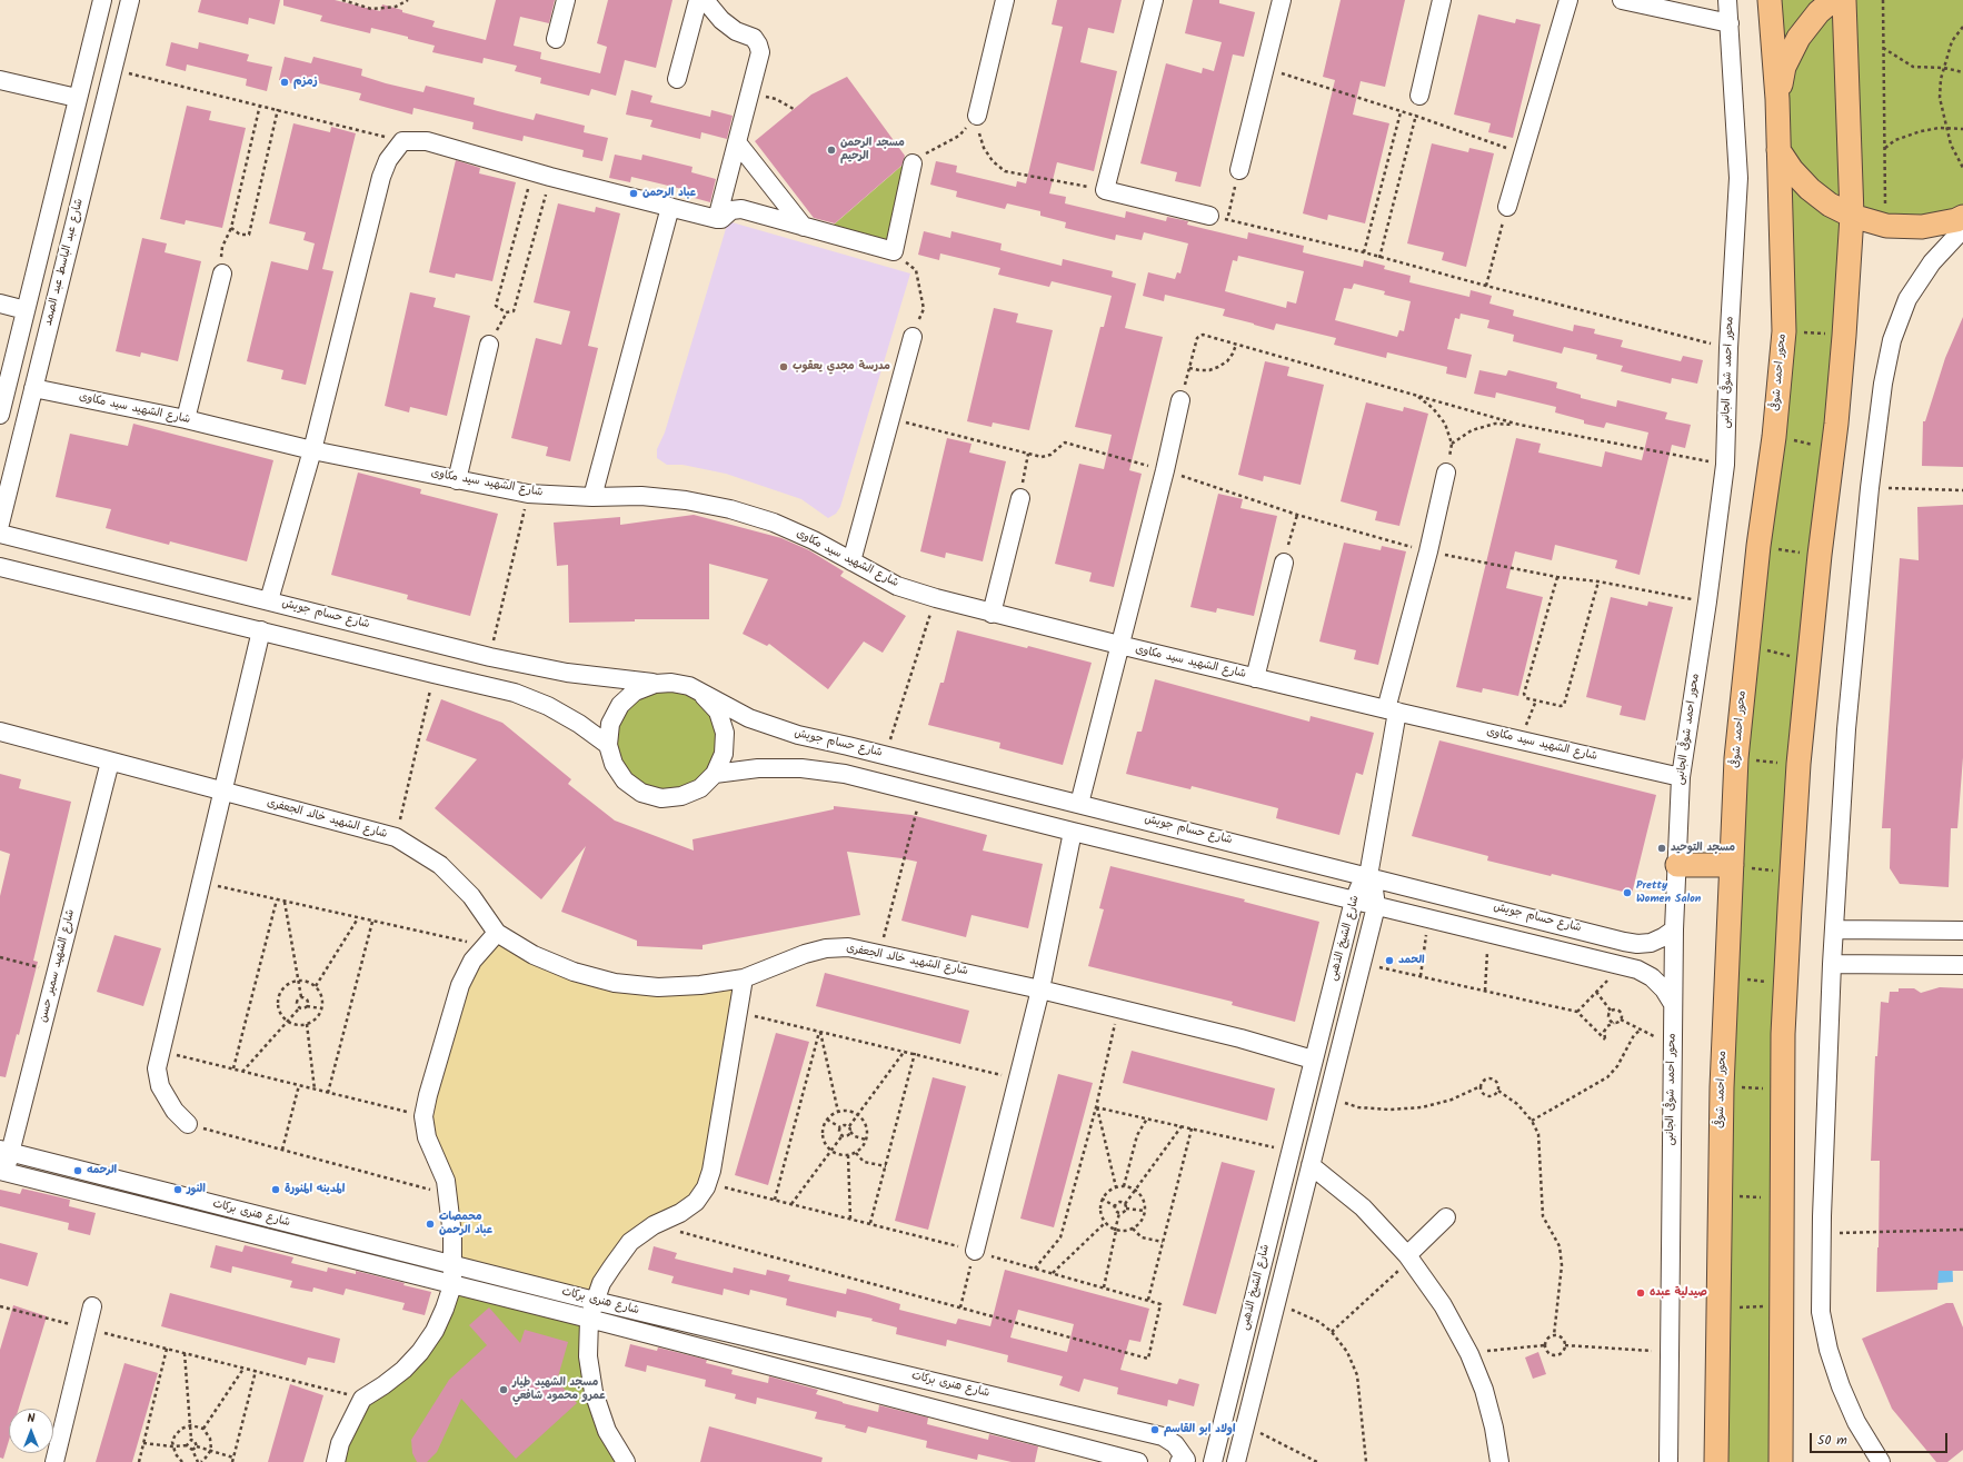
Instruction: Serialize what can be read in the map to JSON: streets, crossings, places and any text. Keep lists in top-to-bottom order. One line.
{"streets":{"main road":["محور احمد شوقى"],"street":["شارع عبد الباسط عبد الصمد","محور احمد شوقى الجانبى","شارع الشهيد سيد مكاوى","شارع حسام جويش","شارع الشهيد خالد الجعفرى","شارع الشيخ الذهبى","شارع الشهيد سمير حسن","شارع هنرى بركات"]},"crossings":[["شارع عبد الباسط عبد الصمد","شارع الشهيد سيد مكاوى"],["محور احمد شوقى الجانبى","شارع الشهيد سيد مكاوى"],["محور احمد شوقى الجانبى","شارع حسام جويش"],["شارع حسام جويش","شارع الشيخ الذهبى"],["شارع الشهيد خالد الجعفرى","شارع الشيخ الذهبى"],["شارع الشهيد خالد الجعفرى","شارع الشهيد سمير حسن"],["شارع الشهيد سمير حسن","شارع هنرى بركات"]],"places":["زمزم","مسجد الرحمن الرحيم","عباد الرحمن","مدرسة مجدي يعقوب","مسجد التوحيد","Pretty Women Salon","الحمد","الرحمه","النور","المدينه المنورة","محمصات عباد الرحمن","صيدلية عبده","مسجد الشهيد طيار عمرو محمود شافعي","اولاد ابو القاسم"],"scale_bar":"50 m","north":"top"}
